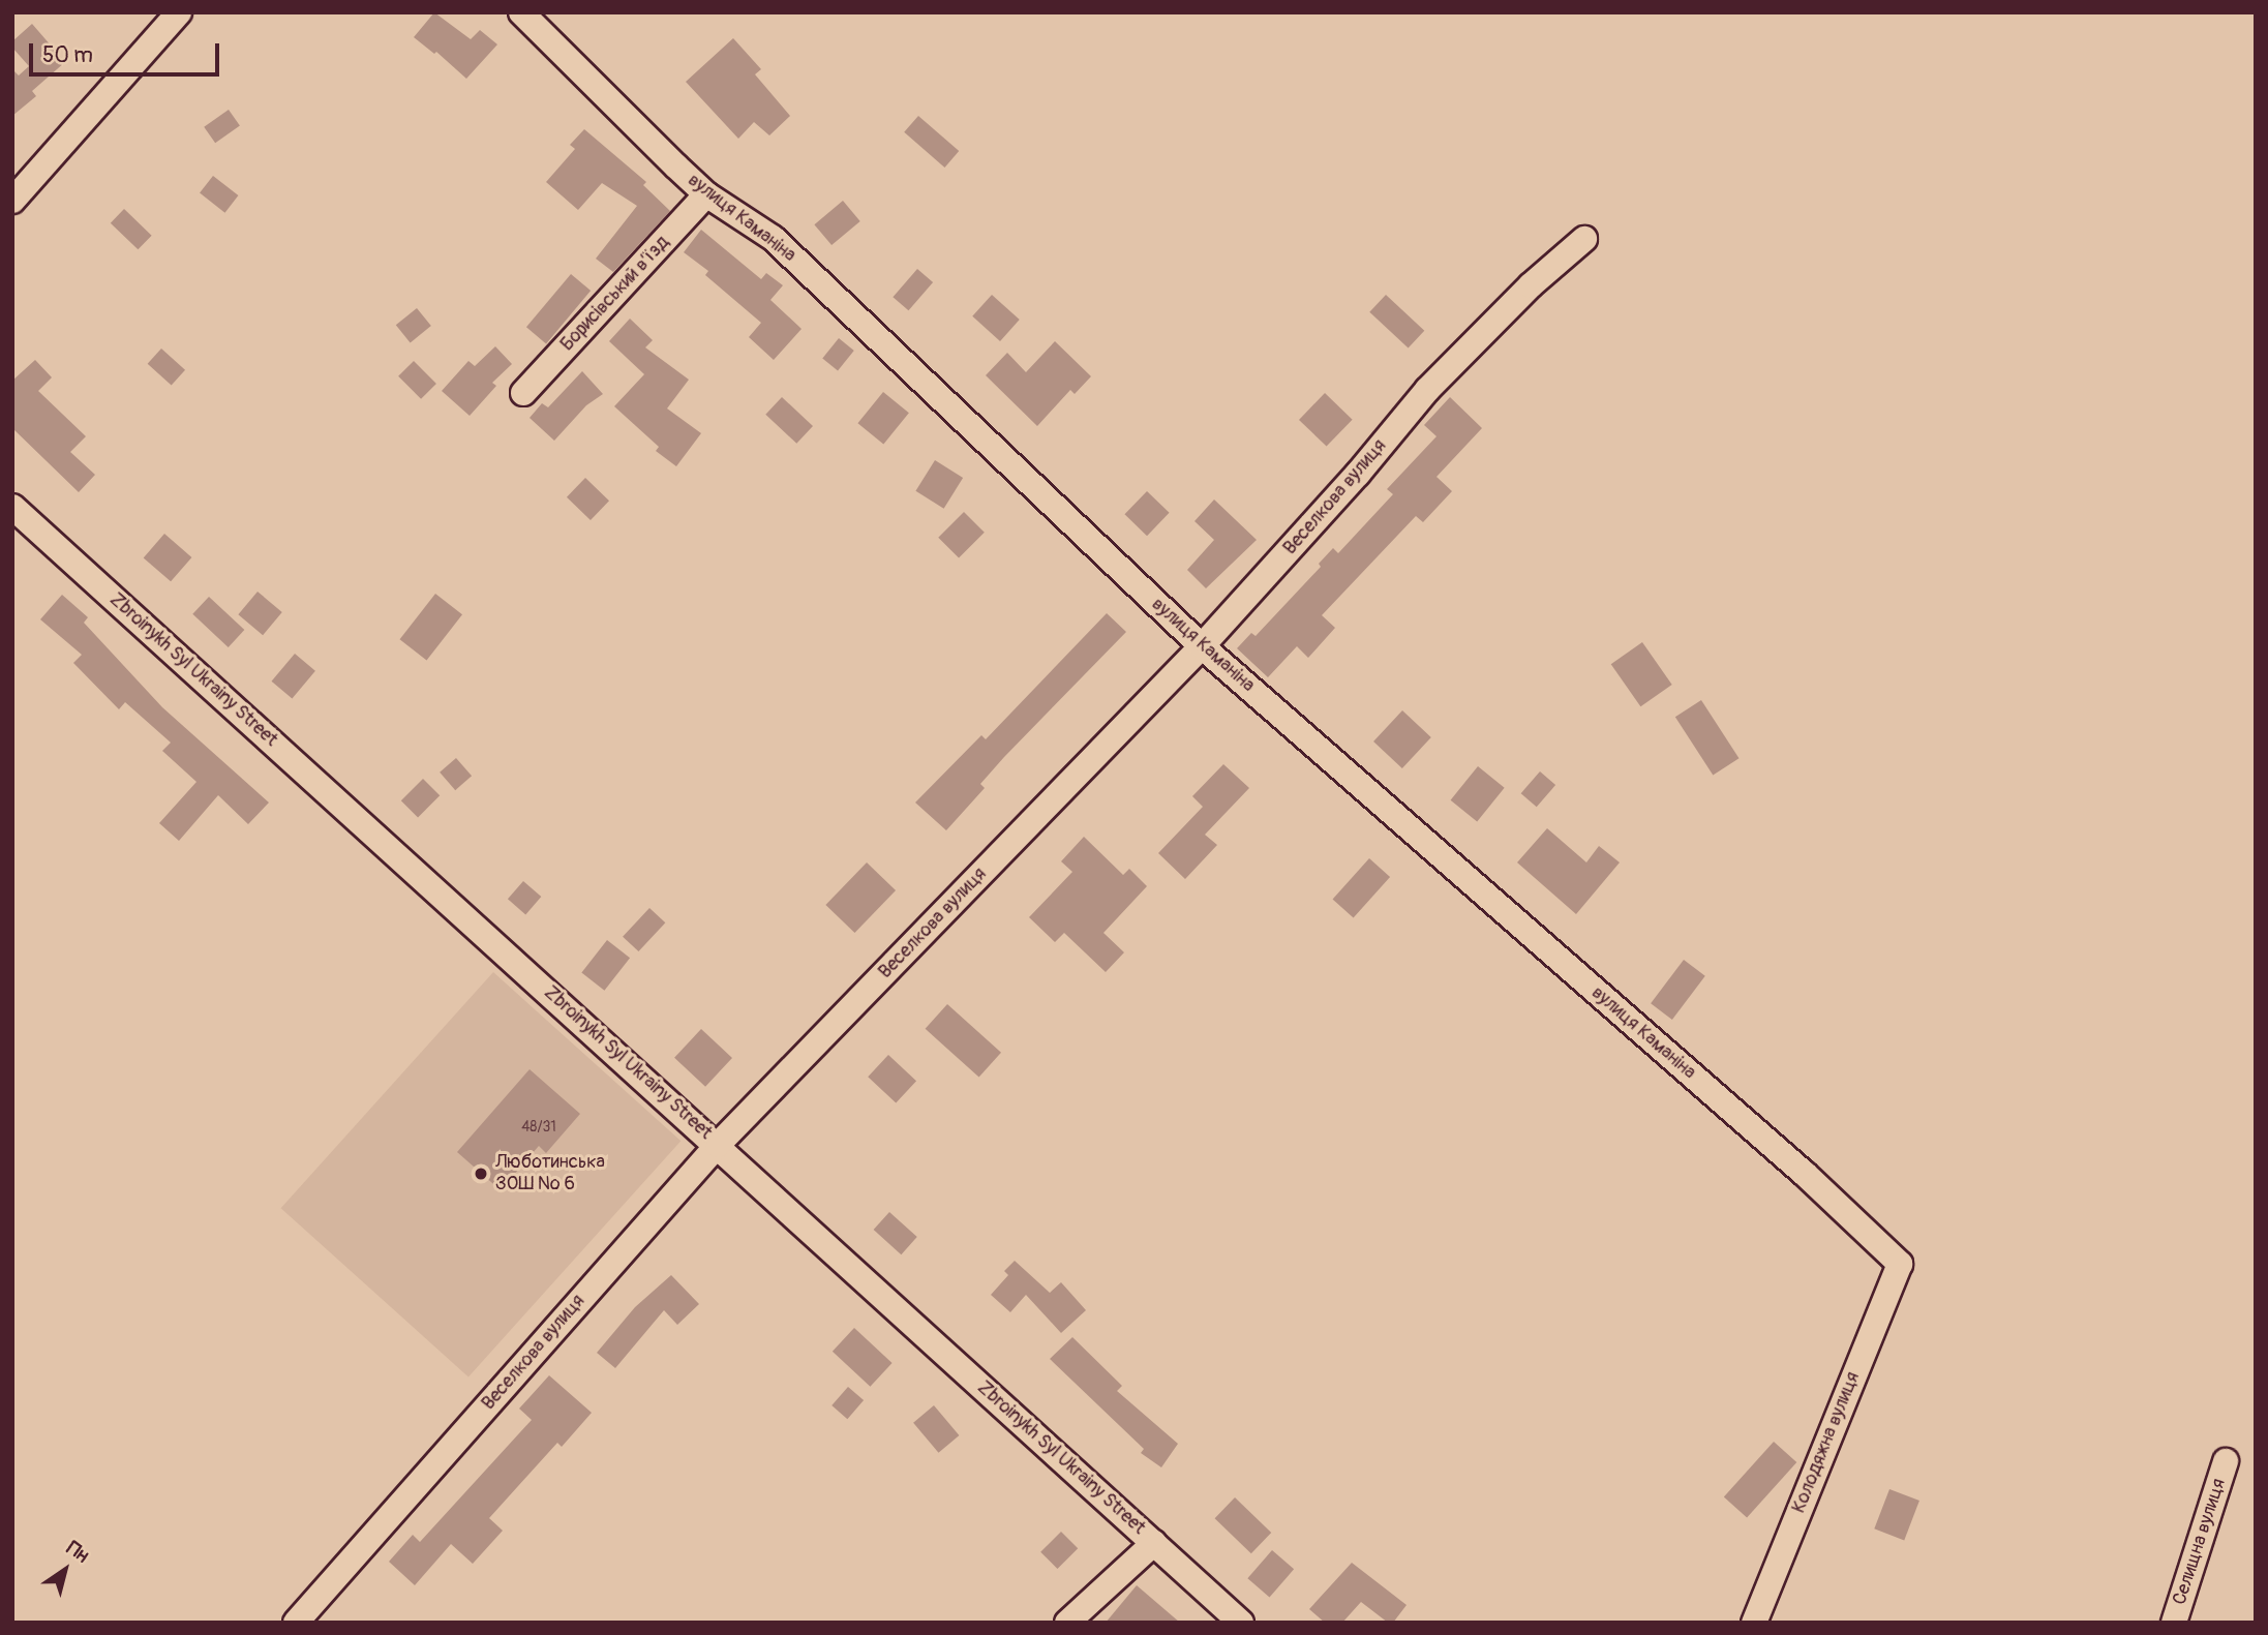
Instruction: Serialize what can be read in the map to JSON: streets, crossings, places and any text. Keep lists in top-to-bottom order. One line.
{"streets":{"street":["вулиця Каманіна","Борисівський в’їзд","Веселкова вулиця","Zbroinykh Syl Ukrainy Street","Колодяжна вулиця","Селищна вулиця"]},"crossings":[["вулиця Каманіна","Борисівський в’їзд"],["вулиця Каманіна","Веселкова вулиця"],["вулиця Каманіна","Колодяжна вулиця"],["Веселкова вулиця","Zbroinykh Syl Ukrainy Street"]],"places":["Люботинська ЗОШ № 6"],"house_numbers":["48/31"],"scale_bar":"50 m","north":"top right"}
